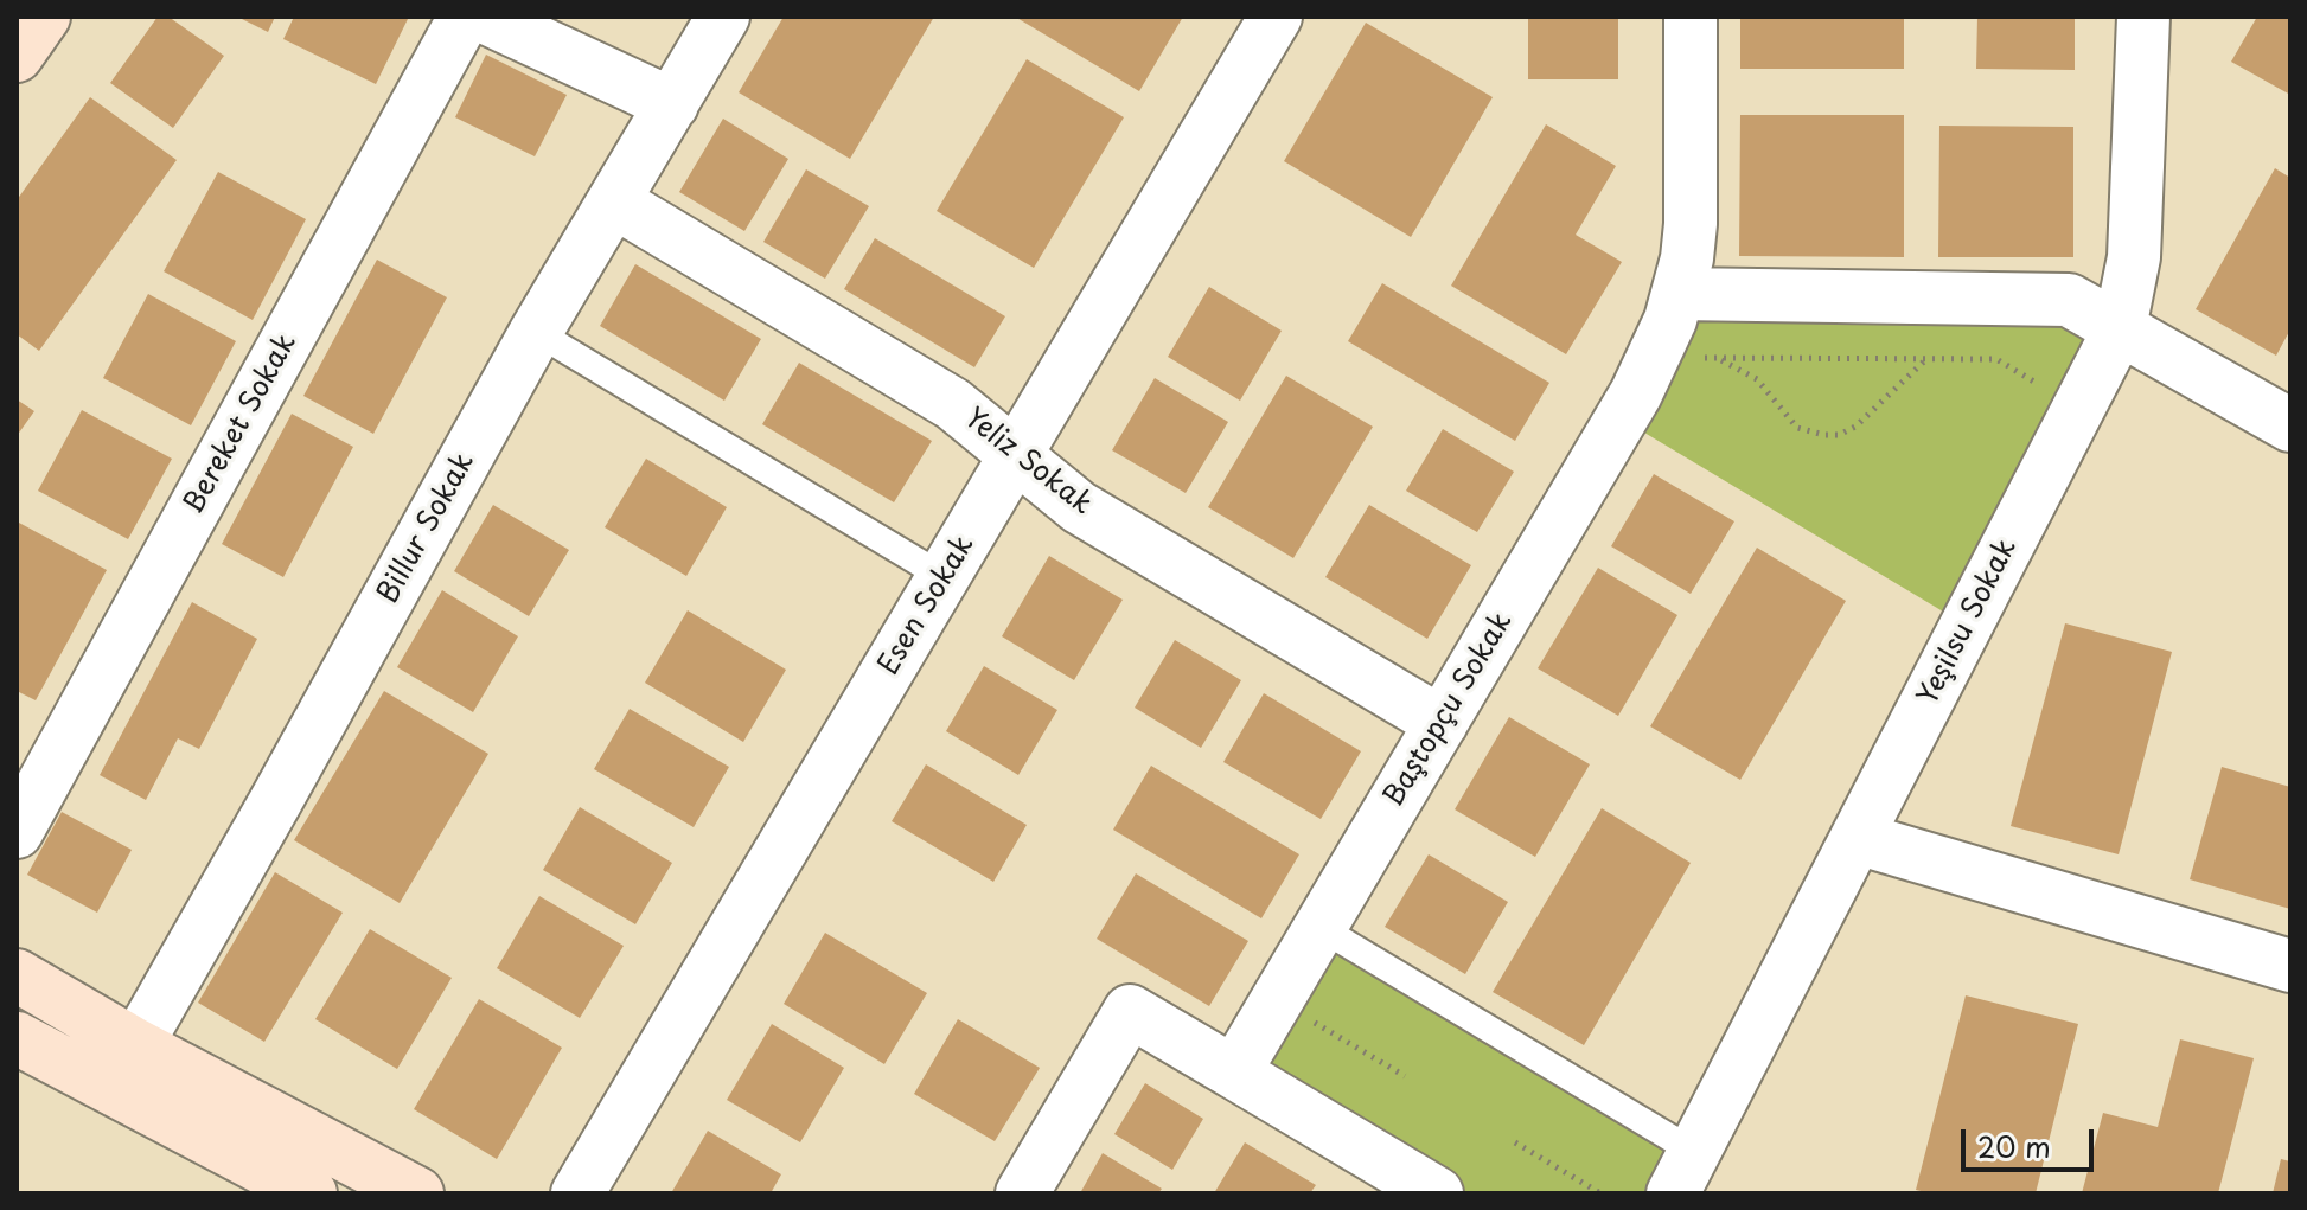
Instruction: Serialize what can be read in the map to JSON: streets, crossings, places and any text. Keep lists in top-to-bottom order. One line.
{"streets":{"street":["Bereket Sokak","Yeliz Sokak","Billur Sokak","Esen Sokak","Yeşilsu Sokak","Baştopçu Sokak"]},"crossings":[["Yeliz Sokak","Billur Sokak"],["Yeliz Sokak","Esen Sokak"],["Yeliz Sokak","Baştopçu Sokak"]],"scale_bar":"20 m"}
